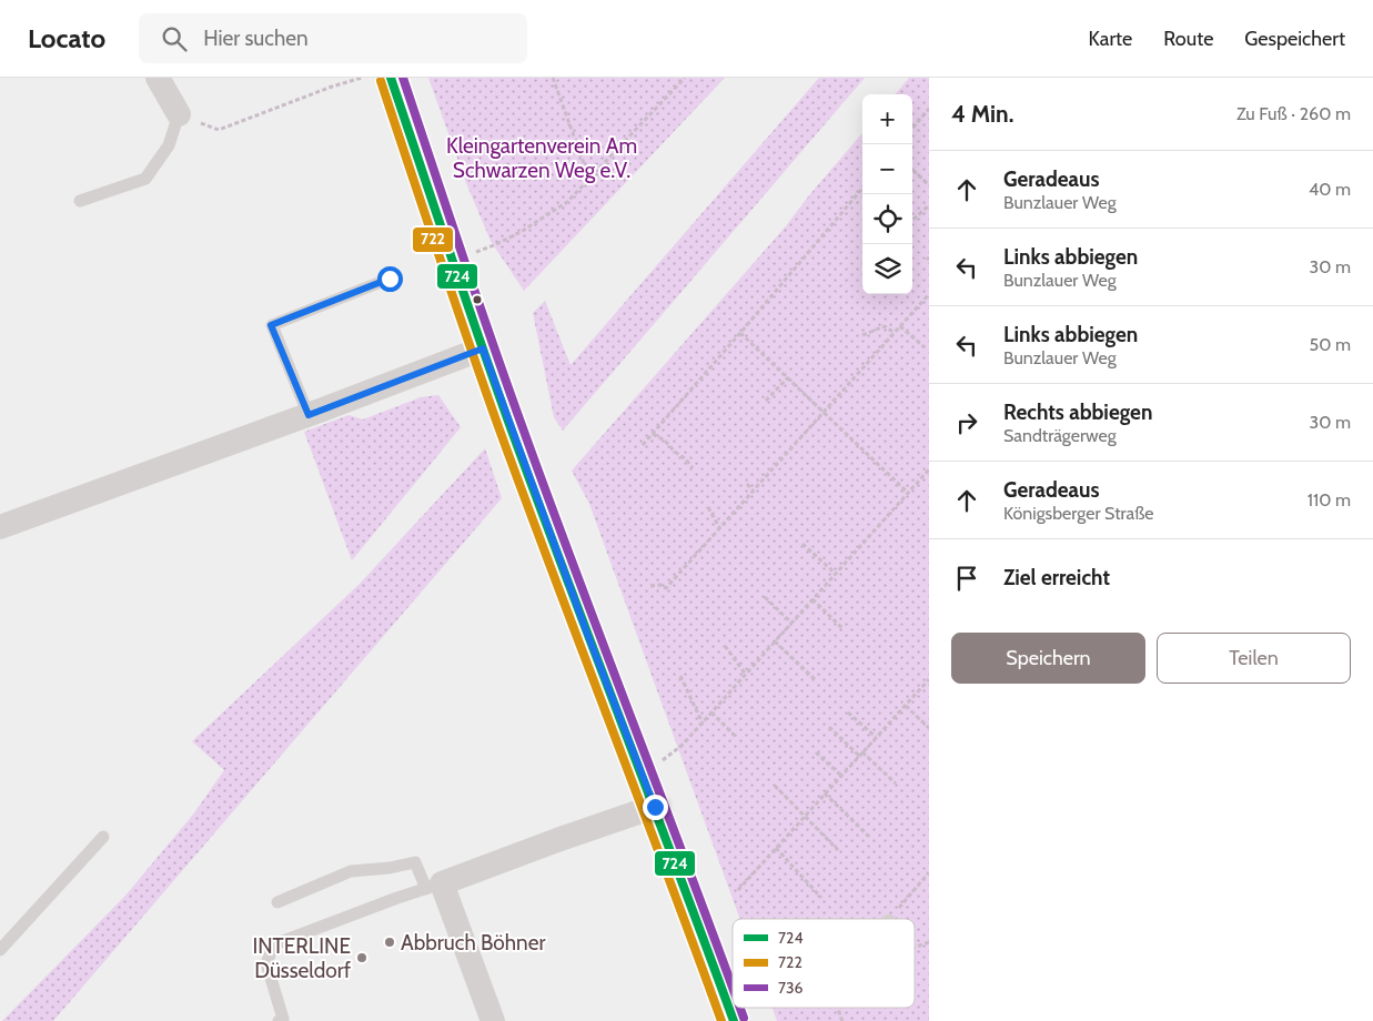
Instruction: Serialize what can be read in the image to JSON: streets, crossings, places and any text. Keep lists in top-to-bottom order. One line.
{"parks":["Kleingartenverein Am Schwarzen Weg e.V."],"places":["Abbruch Böhner","INTERLINE Düsseldorf"],"lines":["transit line 724","transit line 736","transit line 722"],"legend":["724","722","736"],"page":{"header":"Locato","search":"Hier suchen","nav":["Karte","Route","Gespeichert"],"heading":["4 Min.","Zu Fuß · 260 m"],"map_buttons":["+","−"],"list":[["Geradeaus","Bunzlauer Weg","40 m"],["Links abbiegen","Bunzlauer Weg","30 m"],["Links abbiegen","Bunzlauer Weg","50 m"],["Rechts abbiegen","Sandträgerweg","30 m"],["Geradeaus","Königsberger Straße","110 m"],"Ziel erreicht"],"buttons":["Speichern","Teilen"]}}
